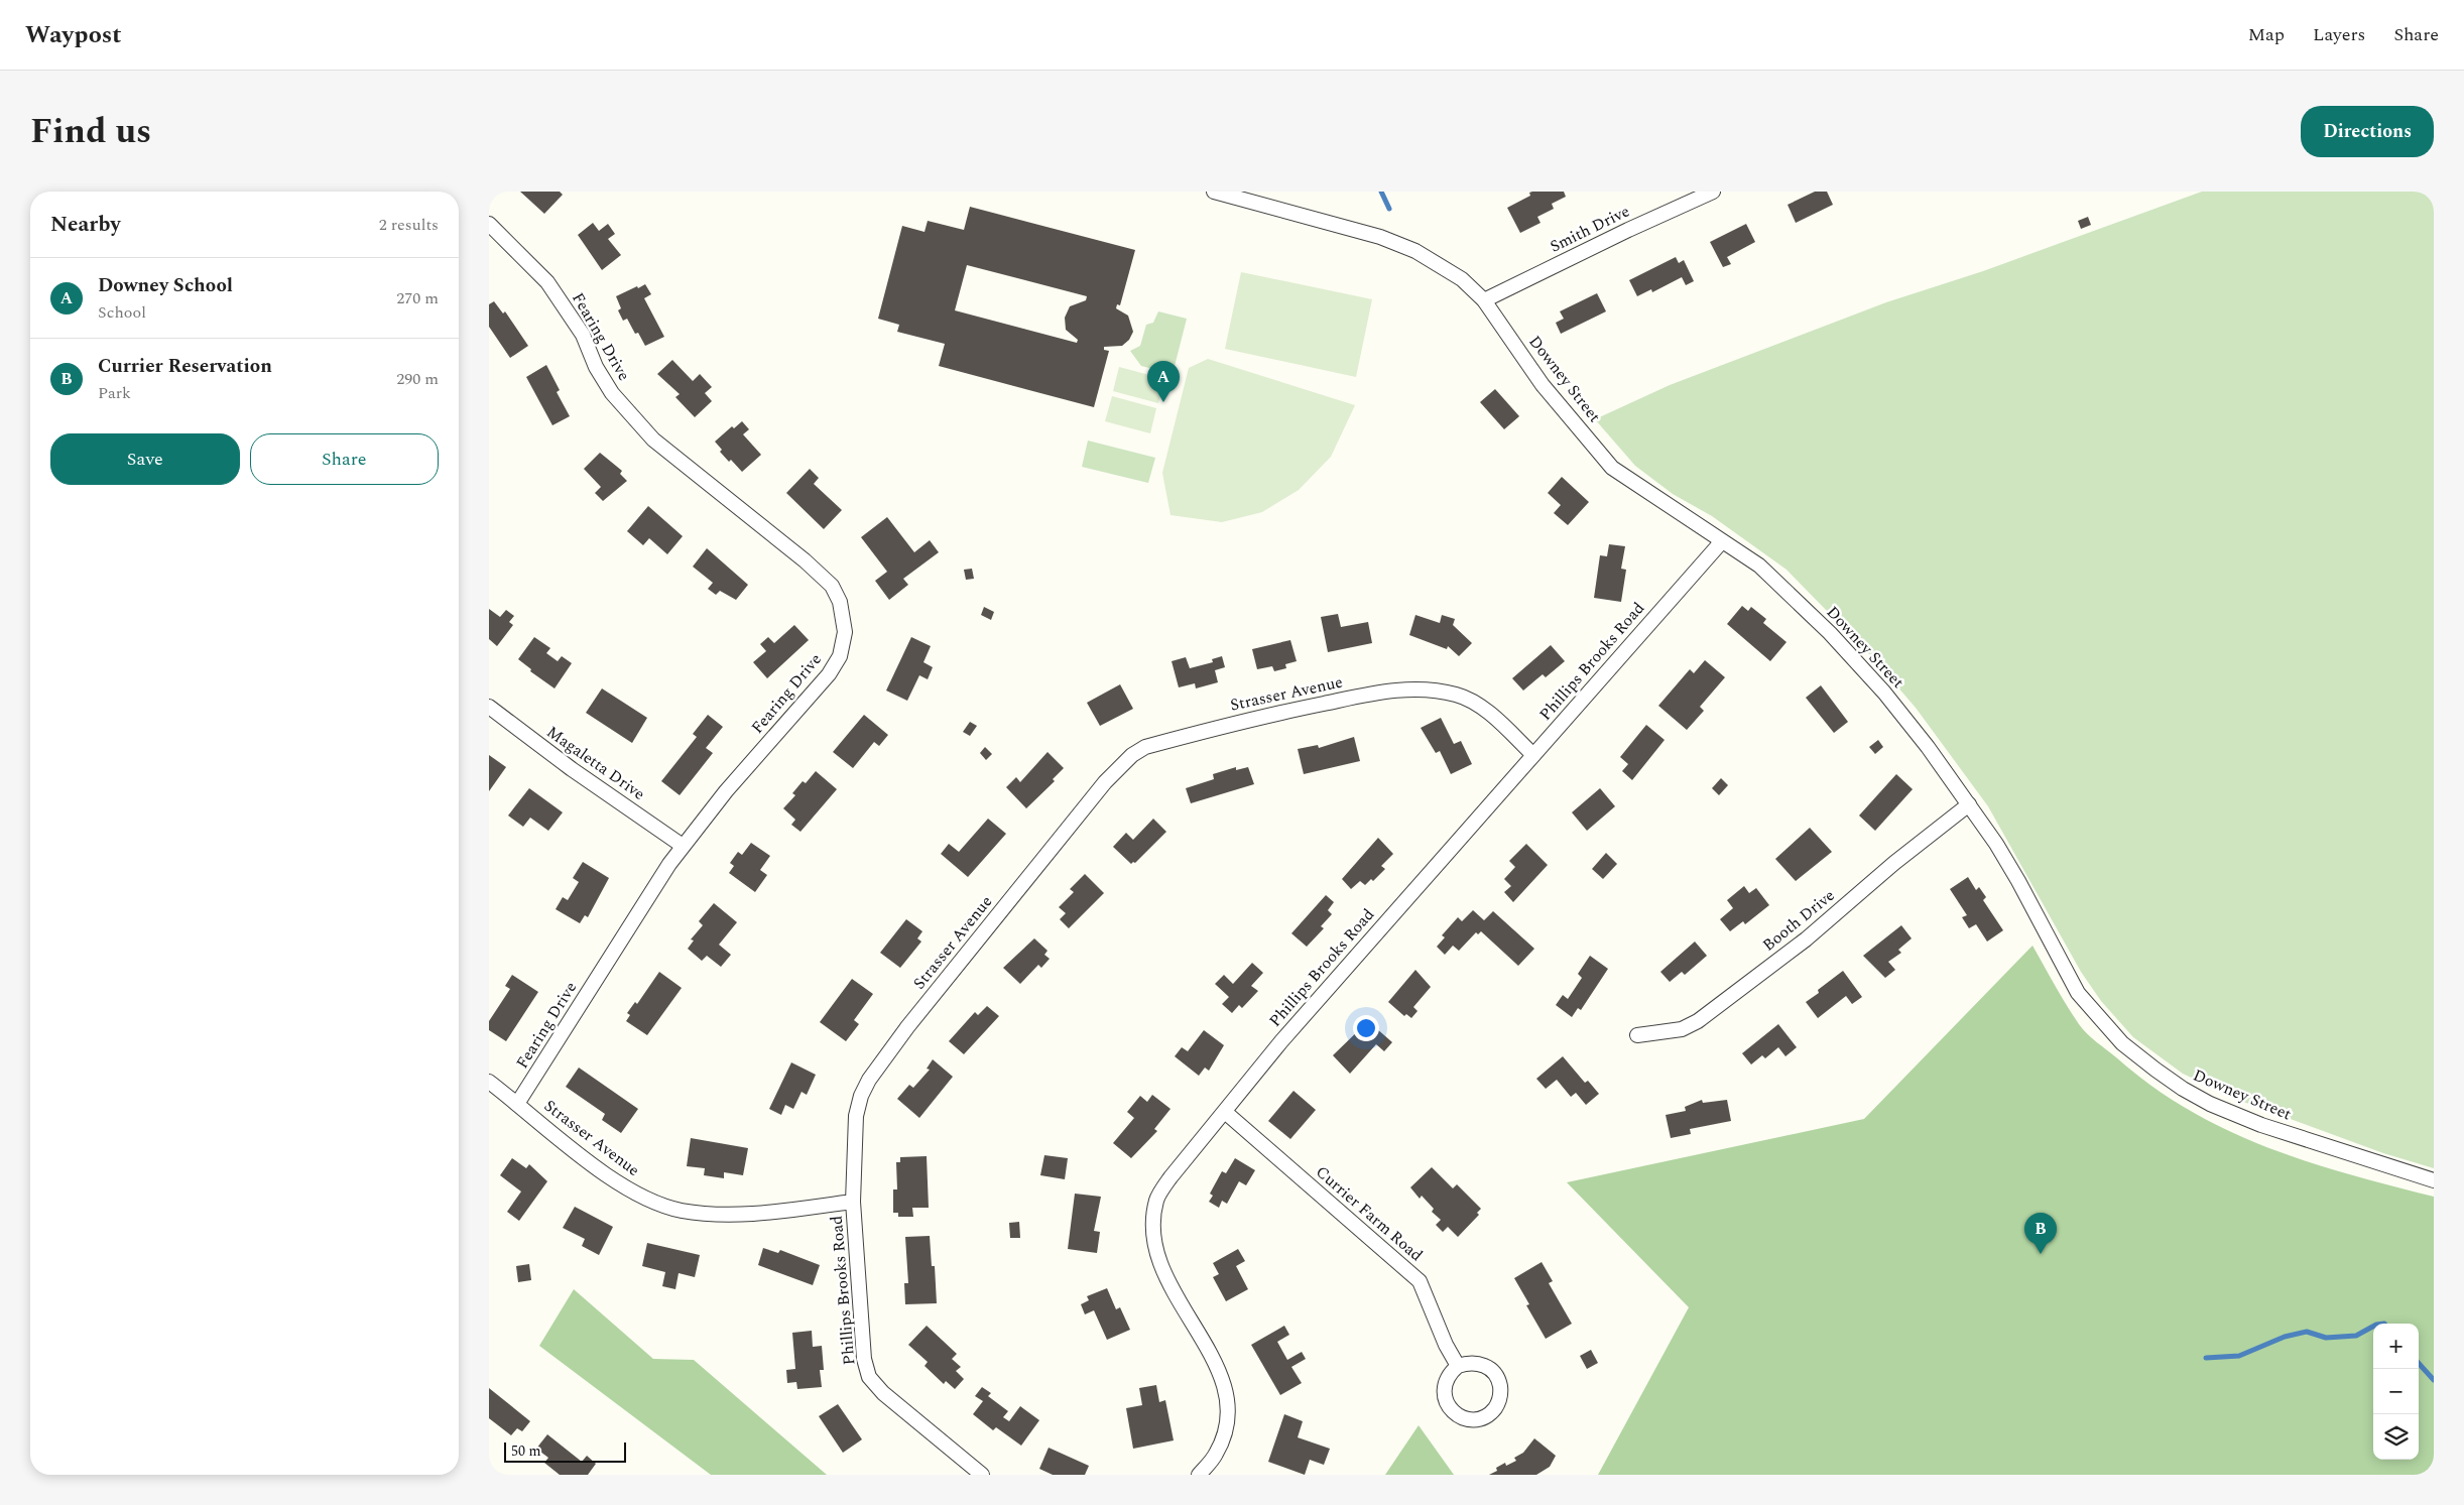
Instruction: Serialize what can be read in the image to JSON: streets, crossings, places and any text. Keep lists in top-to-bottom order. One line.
{"streets":{"street":["Smith Drive","Fearing Drive","Downey Street","Phillips Brooks Road","Strasser Avenue","Magaletta Drive","Booth Drive","Currier Farm Road"]},"crossings":[["Smith Drive","Downey Street"],["Fearing Drive","Strasser Avenue"],["Fearing Drive","Magaletta Drive"],["Downey Street","Phillips Brooks Road"],["Downey Street","Booth Drive"],["Phillips Brooks Road","Strasser Avenue"],["Phillips Brooks Road","Currier Farm Road"]],"scale_bar":"50 m","page":{"header":"Waypost","nav":["Map","Layers","Share"],"title":"Find us","buttons":["Directions",["Save","Share"]],"heading":["Nearby","2 results"],"list":[{"mark":"A","name":"Downey School","note":"School","value":"270 m"},{"mark":"B","name":"Currier Reservation","note":"Park","value":"290 m"}],"pins":["A","B"],"map_buttons":["+","−"],"scale":"50 m"}}
